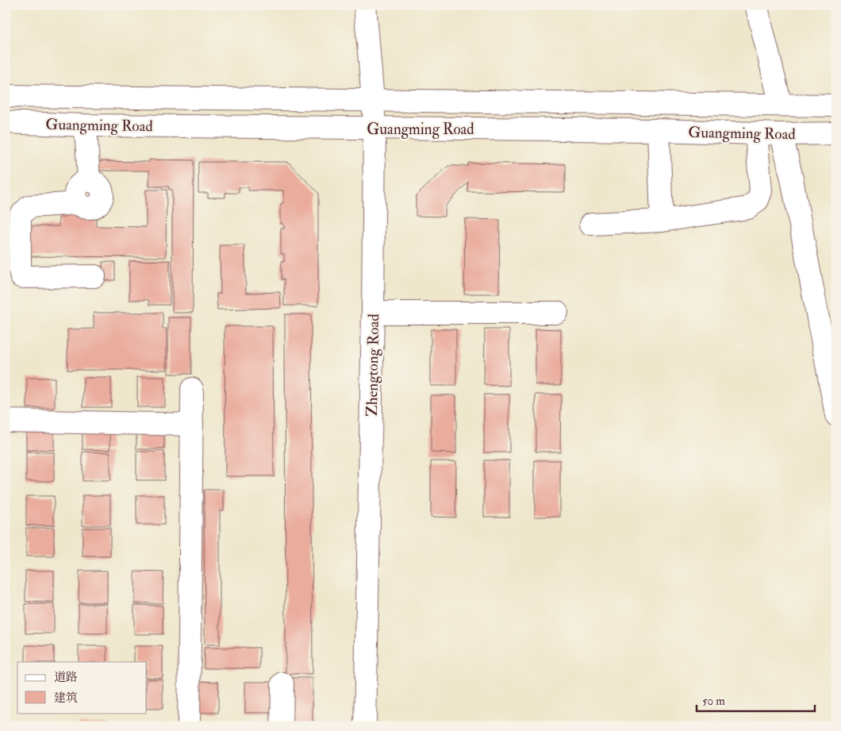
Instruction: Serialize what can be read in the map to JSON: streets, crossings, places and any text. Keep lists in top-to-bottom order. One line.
{"streets":{"main road":["Guangming Road","Zhengtong Road"]},"crossings":[["Guangming Road","Zhengtong Road"]],"legend":["道路","建筑"],"scale_bar":"50 m"}
